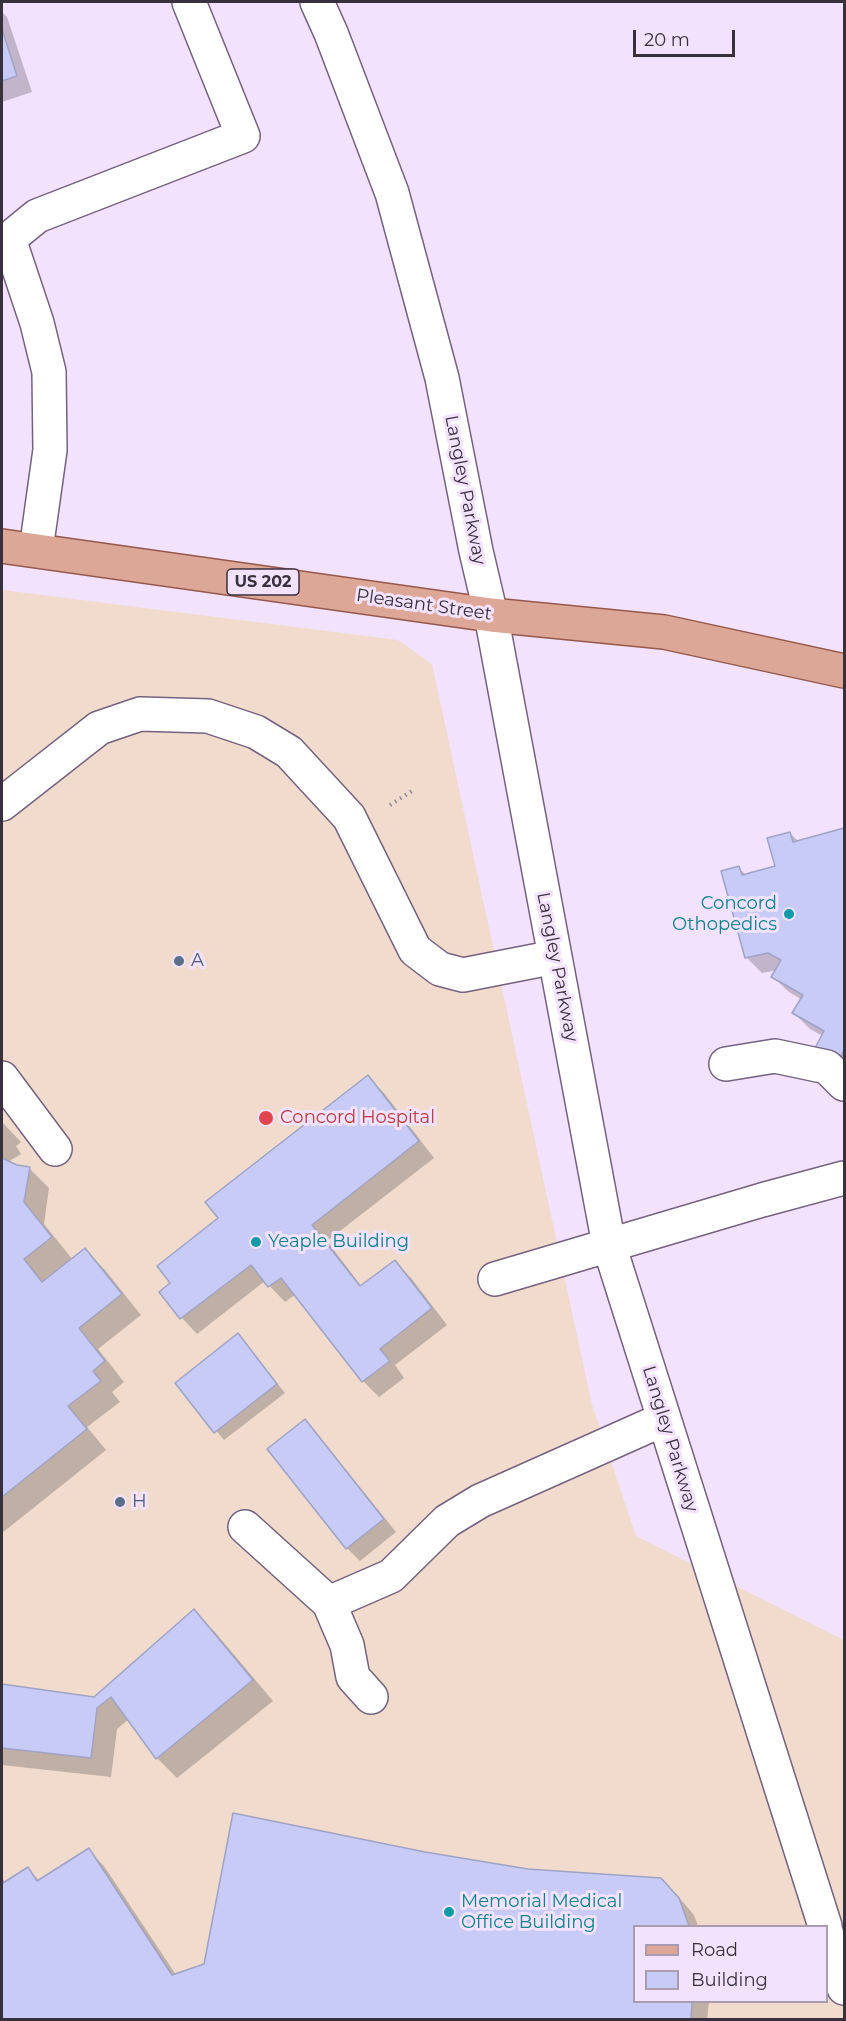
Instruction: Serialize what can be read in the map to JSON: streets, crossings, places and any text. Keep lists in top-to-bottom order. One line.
{"streets":{"main road":["US 202","Pleasant Street"],"street":["Langley Parkway"]},"crossings":[["Langley Parkway","Pleasant Street"]],"places":["Concord Othopedics","A","Concord Hospital","Yeaple Building","H","Memorial Medical Office Building"],"legend":["Road","Building"],"scale_bar":"20 m"}
